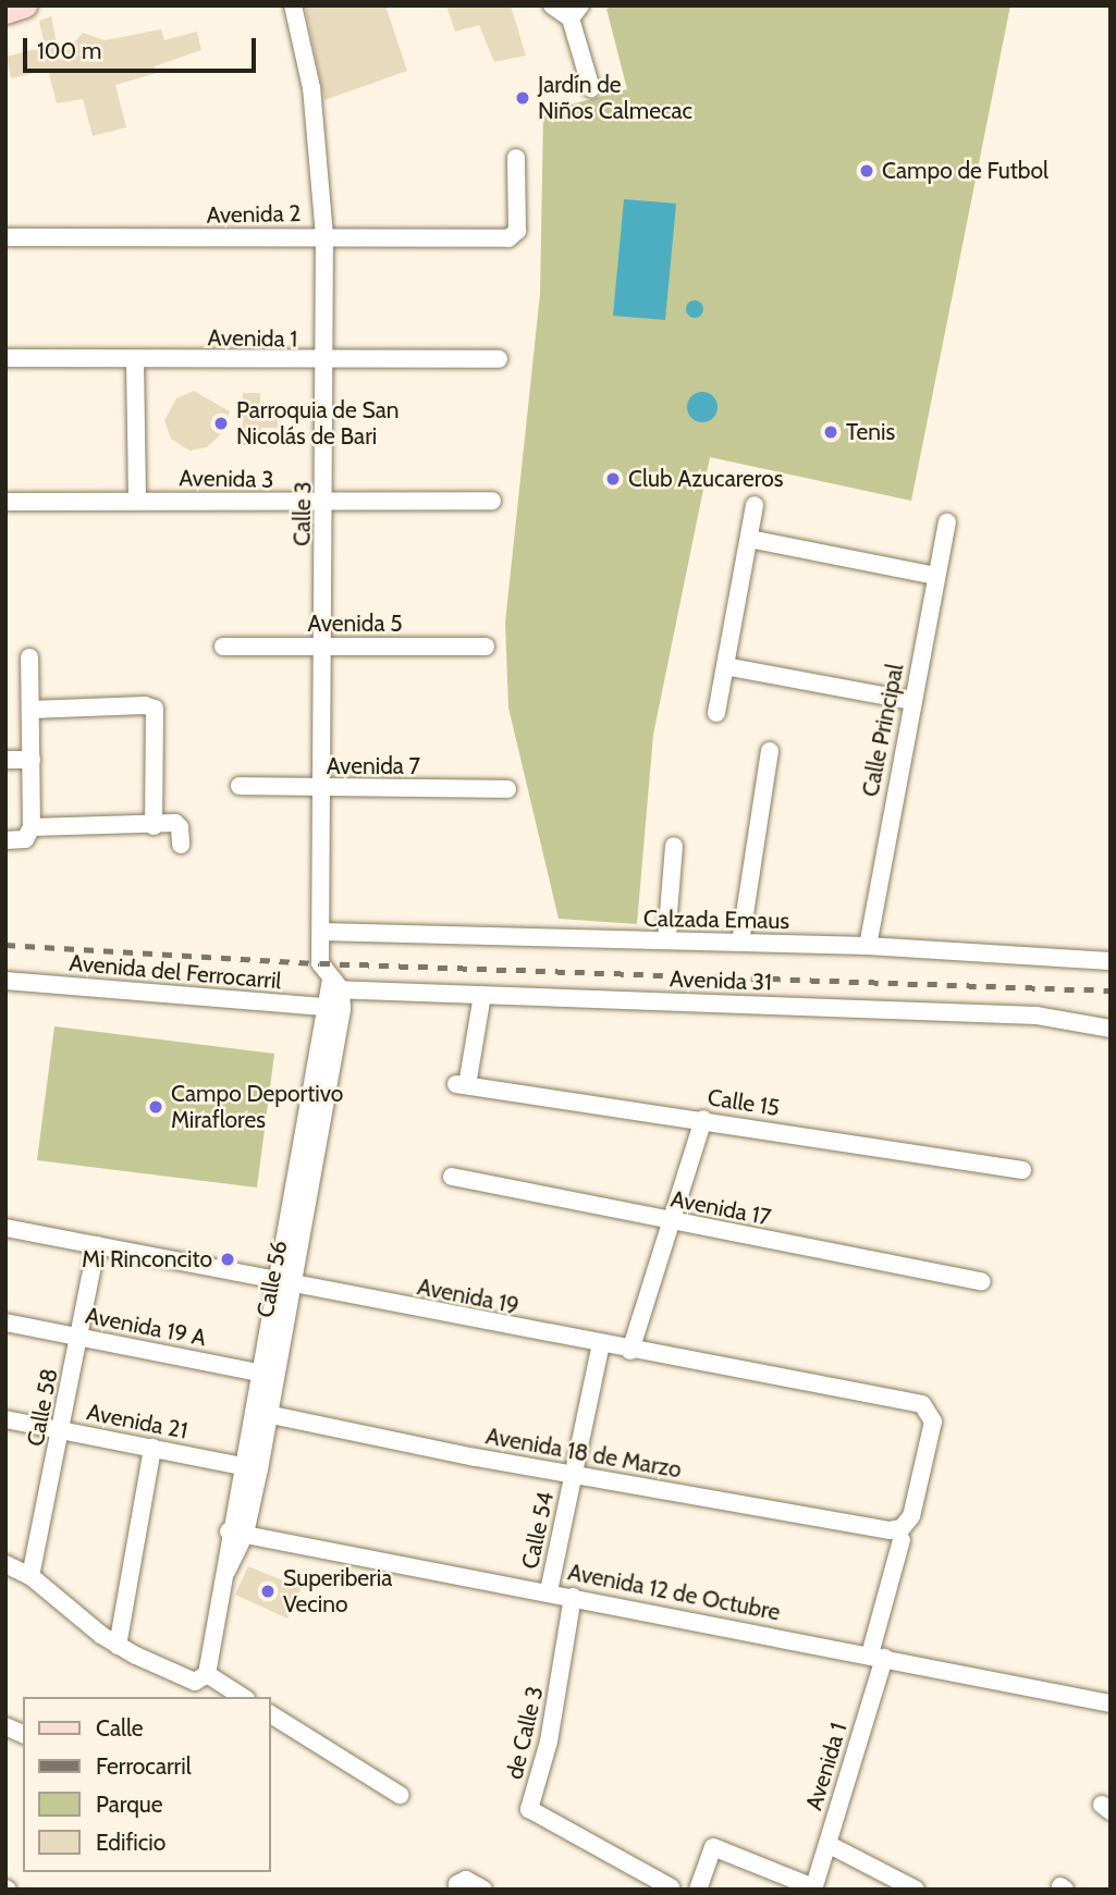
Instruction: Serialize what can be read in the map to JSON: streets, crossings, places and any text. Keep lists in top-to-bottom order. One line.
{"streets":{"street":["Avenida 2","Avenida 1","Avenida 3","Calle 3","Avenida 5","Calle Principal","Avenida 7","Calzada Emaus","Avenida del Ferrocarril","Avenida 31","Calle 15","Avenida 17","Calle 56","Avenida 19","Avenida 19 A","Calle 58","Avenida 21","Avenida 18 de Marzo","Calle 54","Avenida 12 de Octubre","de Calle 3"]},"crossings":[["Avenida 2","Calle 3"],["Avenida 1","Calle 3"],["Avenida 1","Avenida 19"],["Avenida 1","Avenida 18 de Marzo"],["Avenida 1","Avenida 12 de Octubre"],["Avenida 3","Calle 3"],["Calle 3","Avenida 5"],["Calle 3","Avenida 7"],["Calle 3","Calzada Emaus"],["Calle 3","Avenida del Ferrocarril"],["Calle 3","Avenida 31"],["Calle 3","Calle 56"],["Calle Principal","Calzada Emaus"],["Avenida del Ferrocarril","Avenida 31"],["Avenida del Ferrocarril","Calle 56"],["Avenida 31","Calle 15"],["Avenida 31","Calle 56"],["Calle 56","Avenida 19"],["Calle 56","Avenida 19 A"],["Calle 56","Avenida 21"],["Calle 56","Avenida 18 de Marzo"],["Calle 56","Avenida 12 de Octubre"],["Avenida 19","Calle 58"],["Avenida 19","Avenida 18 de Marzo"],["Avenida 19","Calle 54"],["Avenida 19 A","Calle 58"],["Calle 58","Avenida 21"],["Avenida 18 de Marzo","Calle 54"],["Calle 54","Avenida 12 de Octubre"],["Avenida 12 de Octubre","de Calle 3"]],"places":["Jardín de Niños Calmecac","Campo de Futbol","Parroquia de San Nicolás de Bari","Tenis","Club Azucareros","Campo Deportivo Miraflores","Mi Rinconcito","Superiberia Vecino"],"legend":["Calle","Ferrocarril","Parque","Edificio"],"scale_bar":"100 m"}
